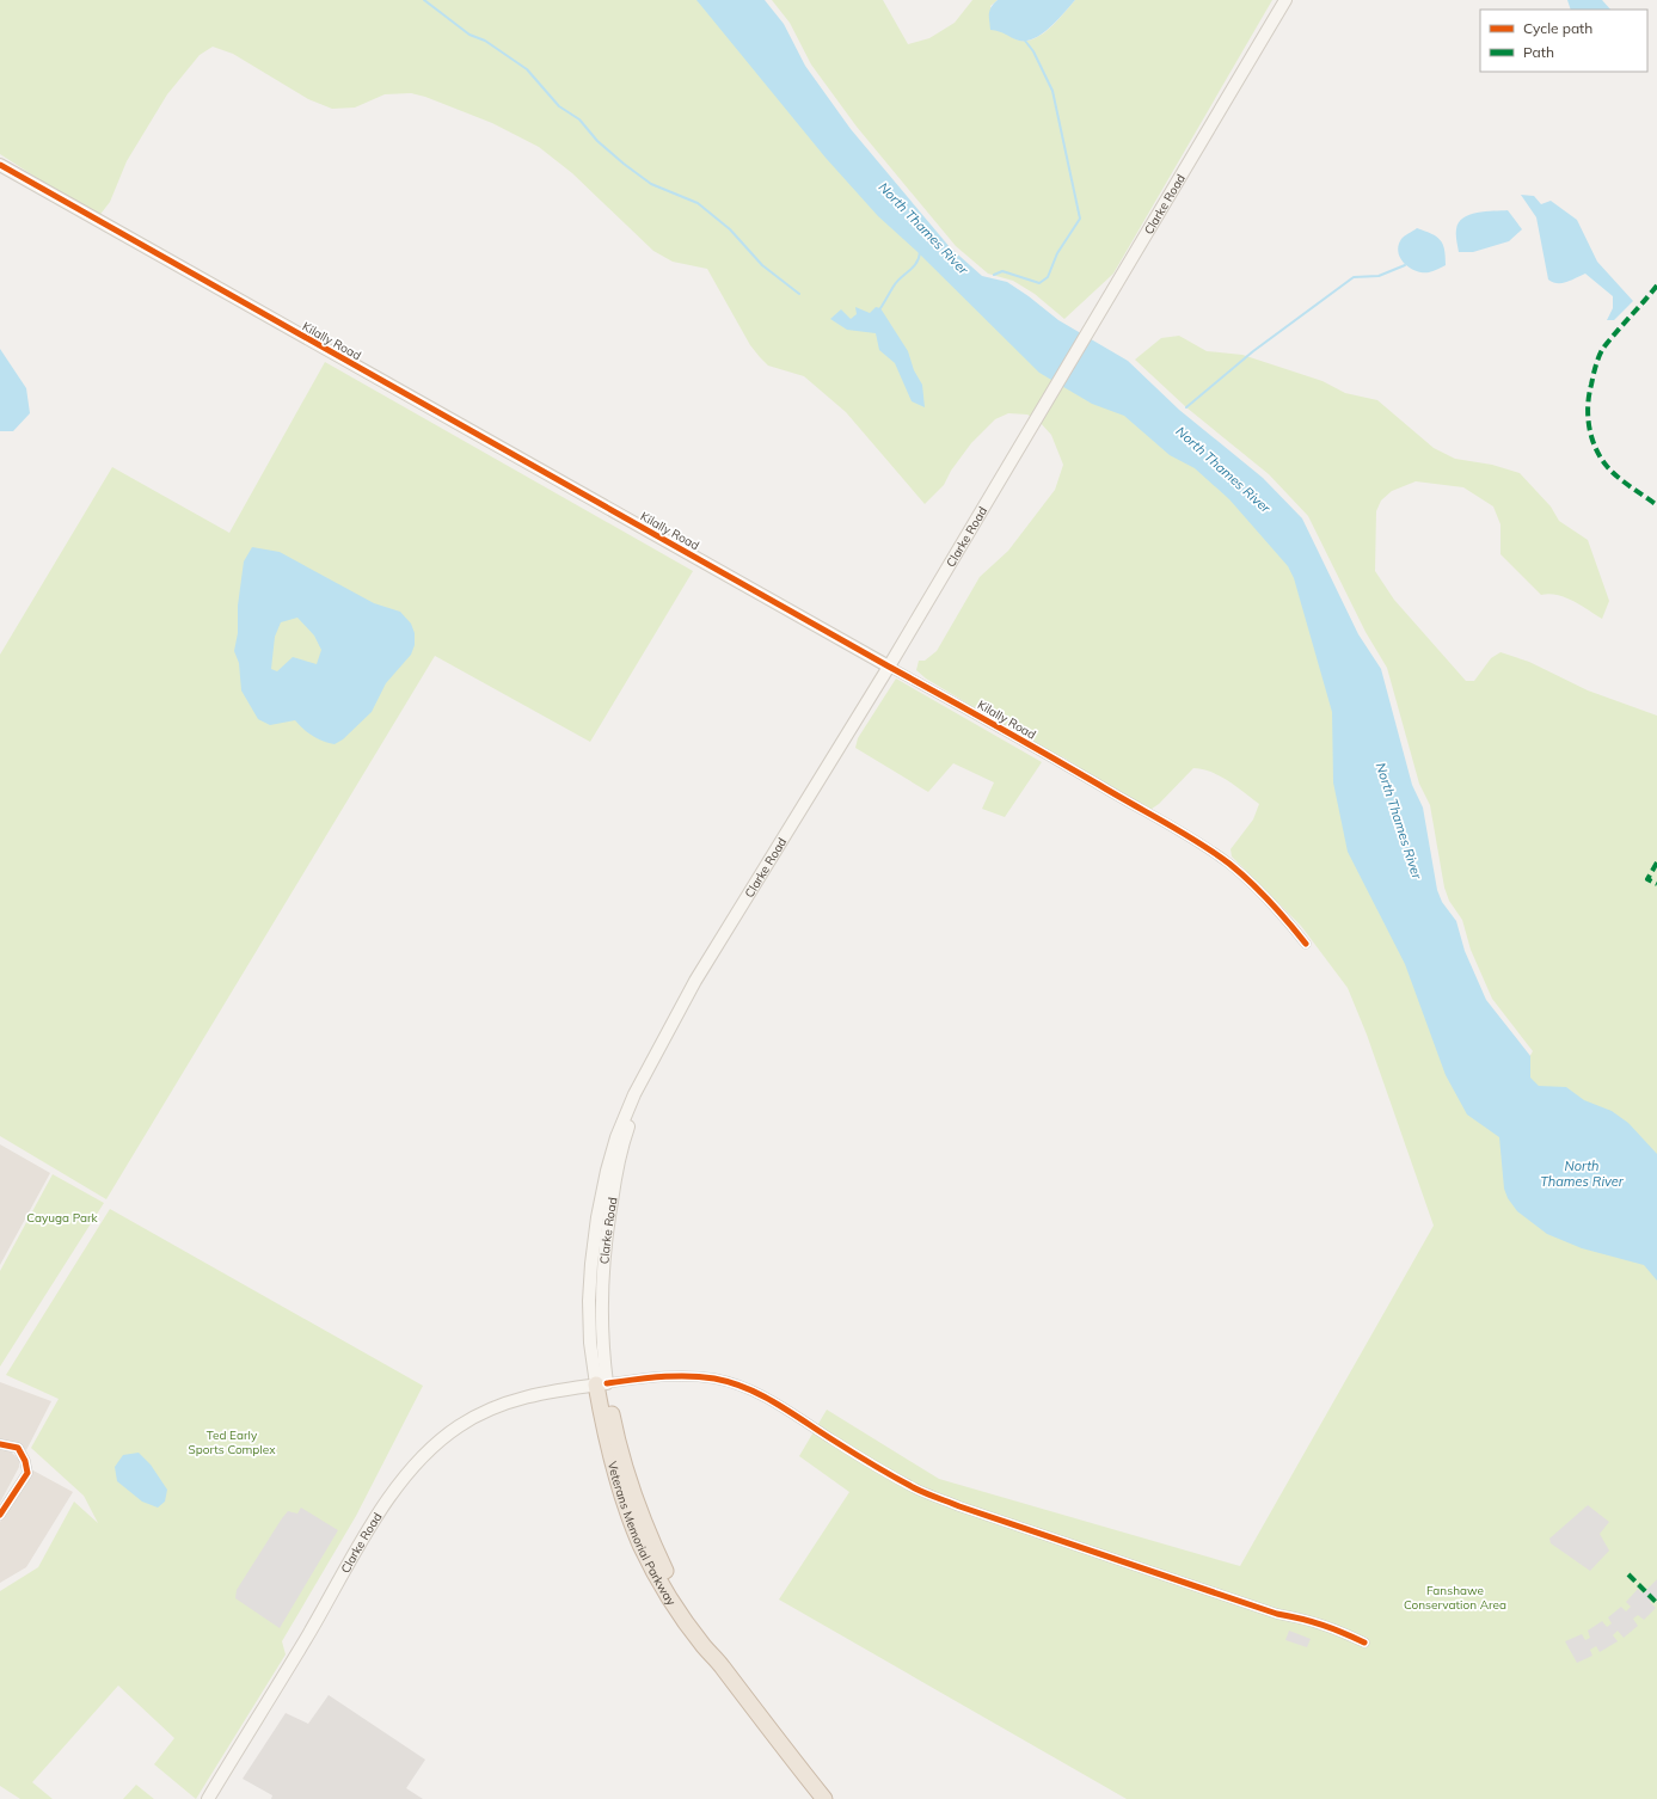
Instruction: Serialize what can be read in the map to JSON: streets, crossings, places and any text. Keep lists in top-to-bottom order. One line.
{"streets":{"highway":["Veterans Memorial Parkway"],"main road":["Clarke Road","Kilally Road"]},"crossings":[["Clarke Road","Kilally Road"],["Clarke Road","Veterans Memorial Parkway"]],"water":["North Thames River"],"parks":["Cayuga Park","Ted Early Sports Complex","Fanshawe Conservation Area"],"legend":["Cycle path","Path"]}
